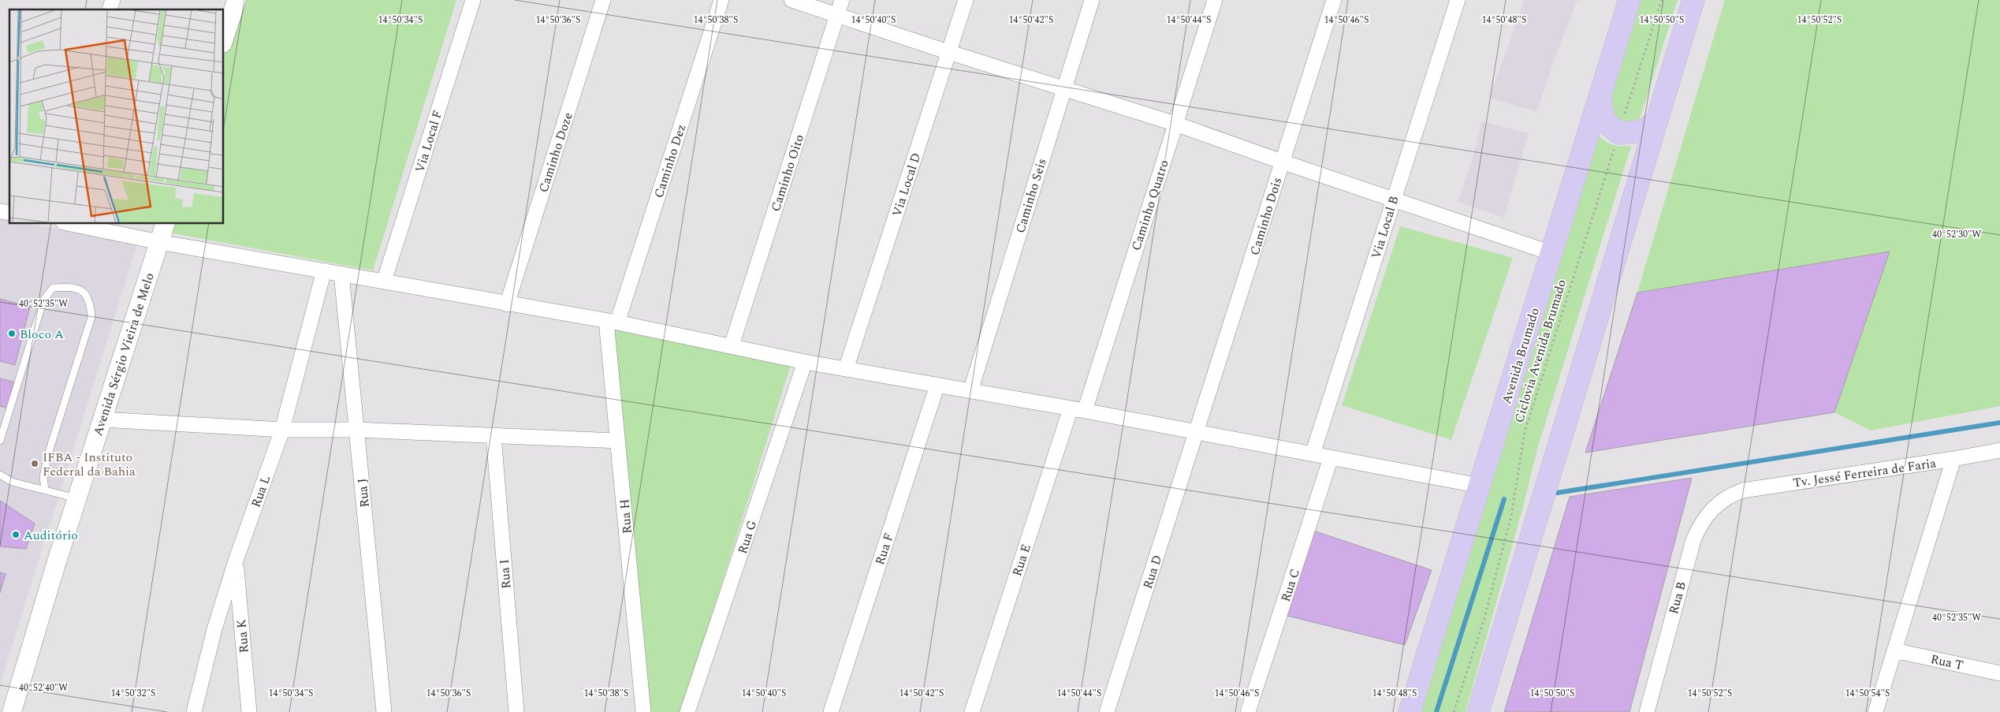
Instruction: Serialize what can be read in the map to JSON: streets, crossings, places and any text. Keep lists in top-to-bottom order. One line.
{"streets":{"main road":["Avenida Brumado"],"street":["Via Local F","Caminho Doze","Caminho Dez","Caminho Oito","Via Local D","Caminho Seis","Caminho Quatro","Caminho Dois","Via Local B","Avenida Sérgio Vieira de Melo","Tv. Jessé Ferreira de Faria","Rua L","Rua J","Rua H","Rua G","Rua F","Rua E","Rua D","Rua I","Rua C","Rua B","Rua K","Rua T"],"path":["Ciclovia Avenida Brumado"]},"crossings":[["Caminho Dez","Rua H"],["Caminho Quatro","Rua E"],["Caminho Dois","Rua D"],["Tv. Jessé Ferreira de Faria","Rua B"],["Rua L","Rua K"]],"places":["Bloco A","IFBA - Instituto Federal da Bahia","Auditório"],"coordinates":["14°50'34\"S","14°50'36\"S","14°50'38\"S","14°50'40\"S","14°50'42\"S","14°50'44\"S","14°50'46\"S","14°50'48\"S","14°50'50\"S","14°50'52\"S","40°52'30\"W","40°52'35\"W","40°52'40\"W","14°50'32\"S","14°50'54\"S"]}
